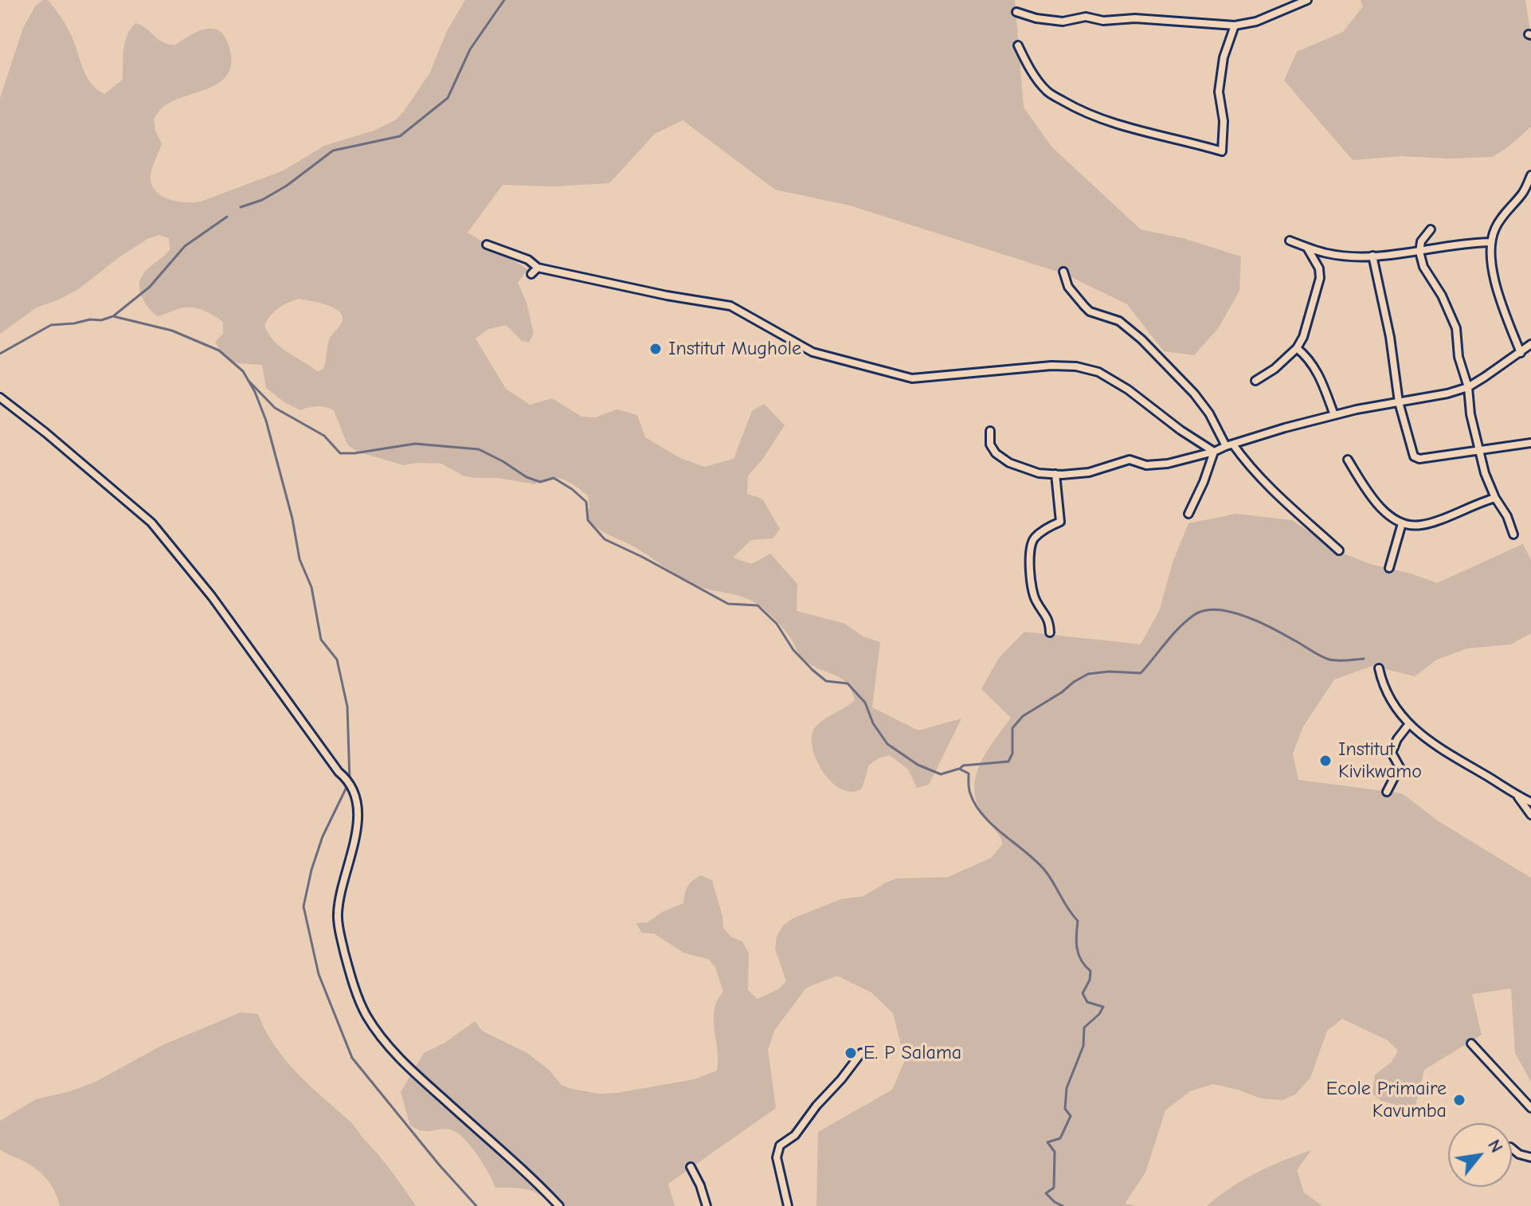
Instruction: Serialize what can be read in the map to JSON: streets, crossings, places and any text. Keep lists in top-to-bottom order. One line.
{"places":["Institut Mughole","Institut Kivikwamo","E. P Salama","Ecole Primaire Kavumba"],"north":"top right"}
